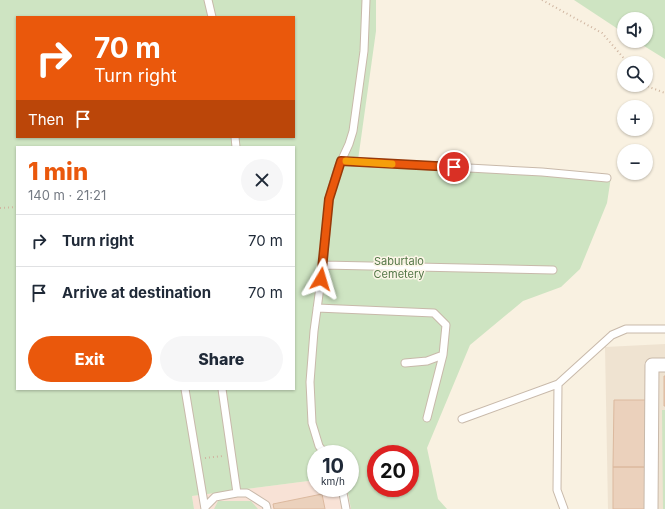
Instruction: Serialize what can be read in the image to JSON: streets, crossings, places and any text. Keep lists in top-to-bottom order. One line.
{"parks":["Saburtalo Cemetery"],"page":{"map_buttons":["+","−"],"turn":["70 m","Turn right"],"then":"Then","heading":["1 min","140 m · 21:21"],"list":[{"name":"Turn right","value":"70 m"},{"name":"Arrive at destination","value":"70 m"}],"buttons":["Exit","Share"],"speed":"10 km/h","limit":"20"}}
